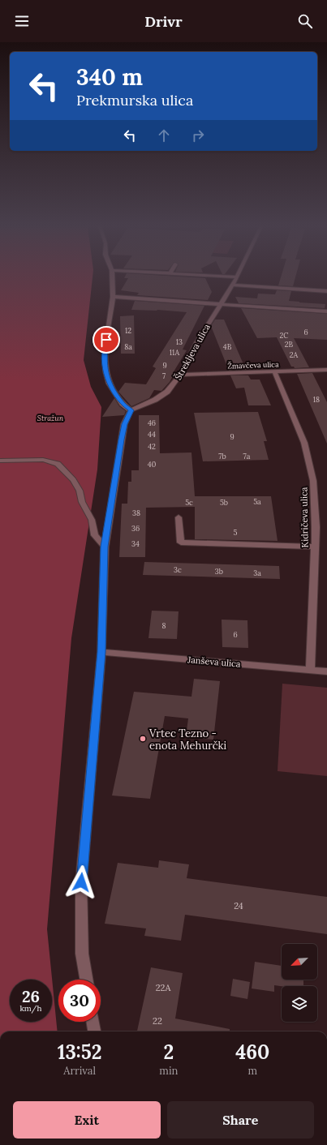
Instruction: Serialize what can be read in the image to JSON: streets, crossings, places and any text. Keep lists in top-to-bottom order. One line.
{"streets":{"street":["Štrekljeva ulica","Žmavčeva ulica","Kidričeva ulica","Janševa ulica"]},"crossings":[["Štrekljeva ulica","Žmavčeva ulica"],["Žmavčeva ulica","Kidričeva ulica"],["Kidričeva ulica","Janševa ulica"]],"parks":["Stražun"],"places":["Vrtec Tezno - enota Mehurčki"],"house_numbers":["12","6","2C","13","2B","8a","4B","11A","2A","9","7","18","46","44","9","42","7b","7a","40","5a","5c","5b","38","36","5","34","3c","3b","3a","8","6","24","22A","22"],"north":"bottom left","page":{"header":"Drivr","turn":["340 m","Prekmurska ulica"],"speed":"26 km/h","limit":"30","eta":["13:52","Arrival","2","min","460","m"],"buttons":["Exit","Share"]}}
